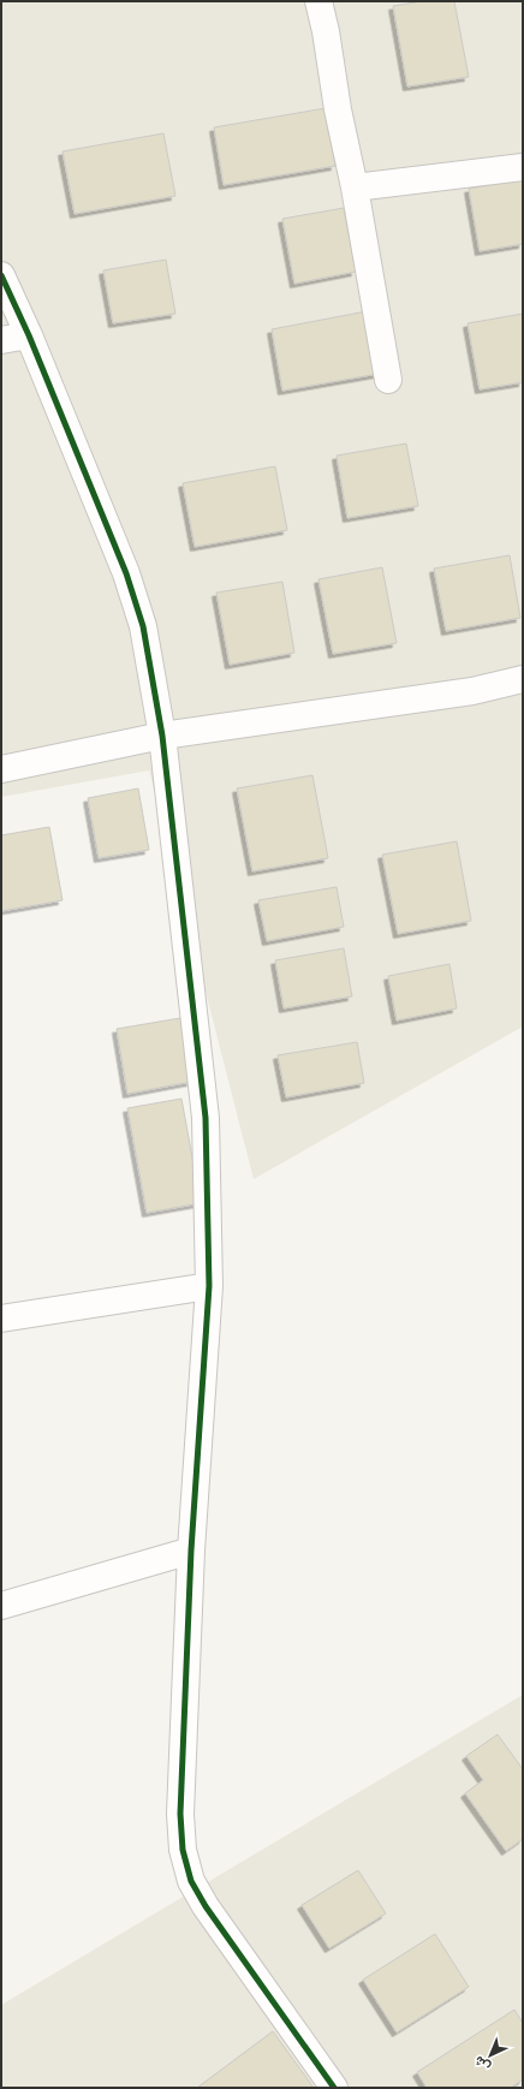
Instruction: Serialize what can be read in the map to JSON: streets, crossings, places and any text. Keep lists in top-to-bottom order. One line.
{"north":"bottom left"}
